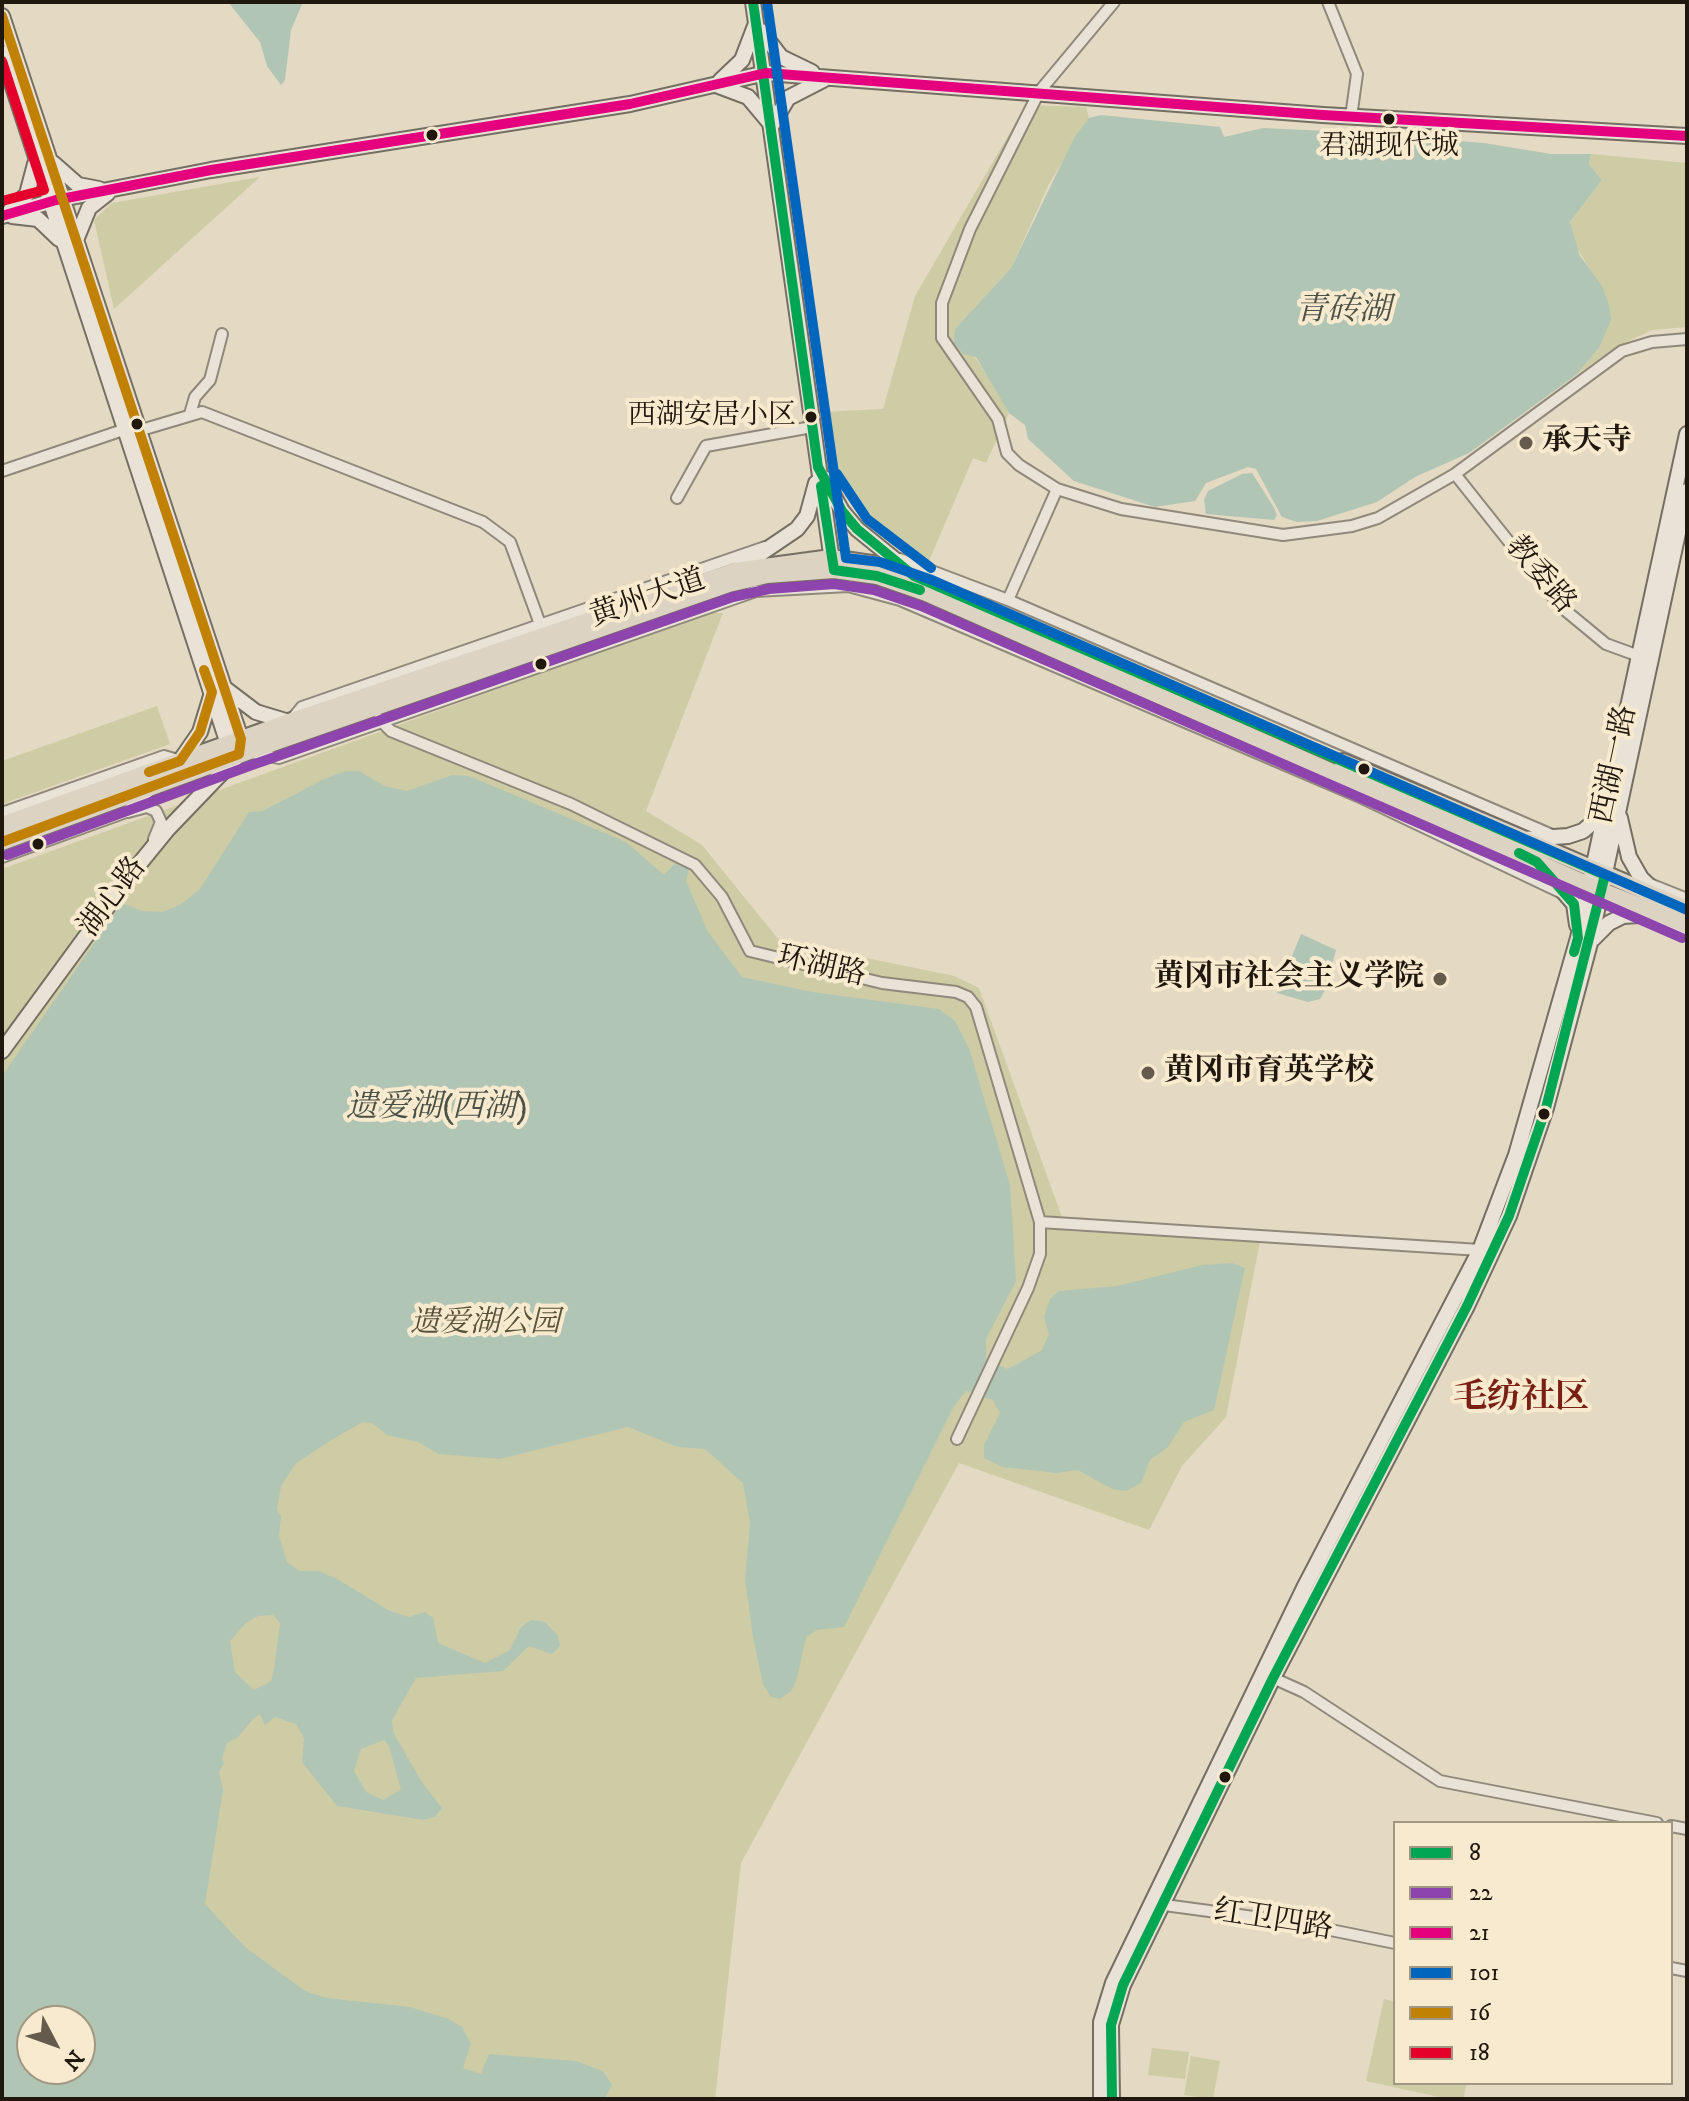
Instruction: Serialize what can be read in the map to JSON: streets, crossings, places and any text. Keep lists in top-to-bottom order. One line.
{"streets":{"main road":["黄州大道","西湖一路","湖心路"],"street":["教委路","环湖路","红卫四路"]},"crossings":[["教委路","西湖一路"],["黄州大道","西湖一路"],["黄州大道","湖心路"],["黄州大道","环湖路"],["西湖一路","红卫四路"]],"districts":["毛纺社区"],"water":["青砖湖","遗爱湖(西湖)"],"parks":["遗爱湖公园"],"places":["君湖现代城","西湖安居小区","承天寺","黄冈市社会主义学院","黄冈市育英学校"],"lines":["transit line 8","transit line 101","transit line 16","transit line 18","transit line 21","transit line 22"],"legend":["8","22","21","101","16","18"],"north":"bottom right"}
